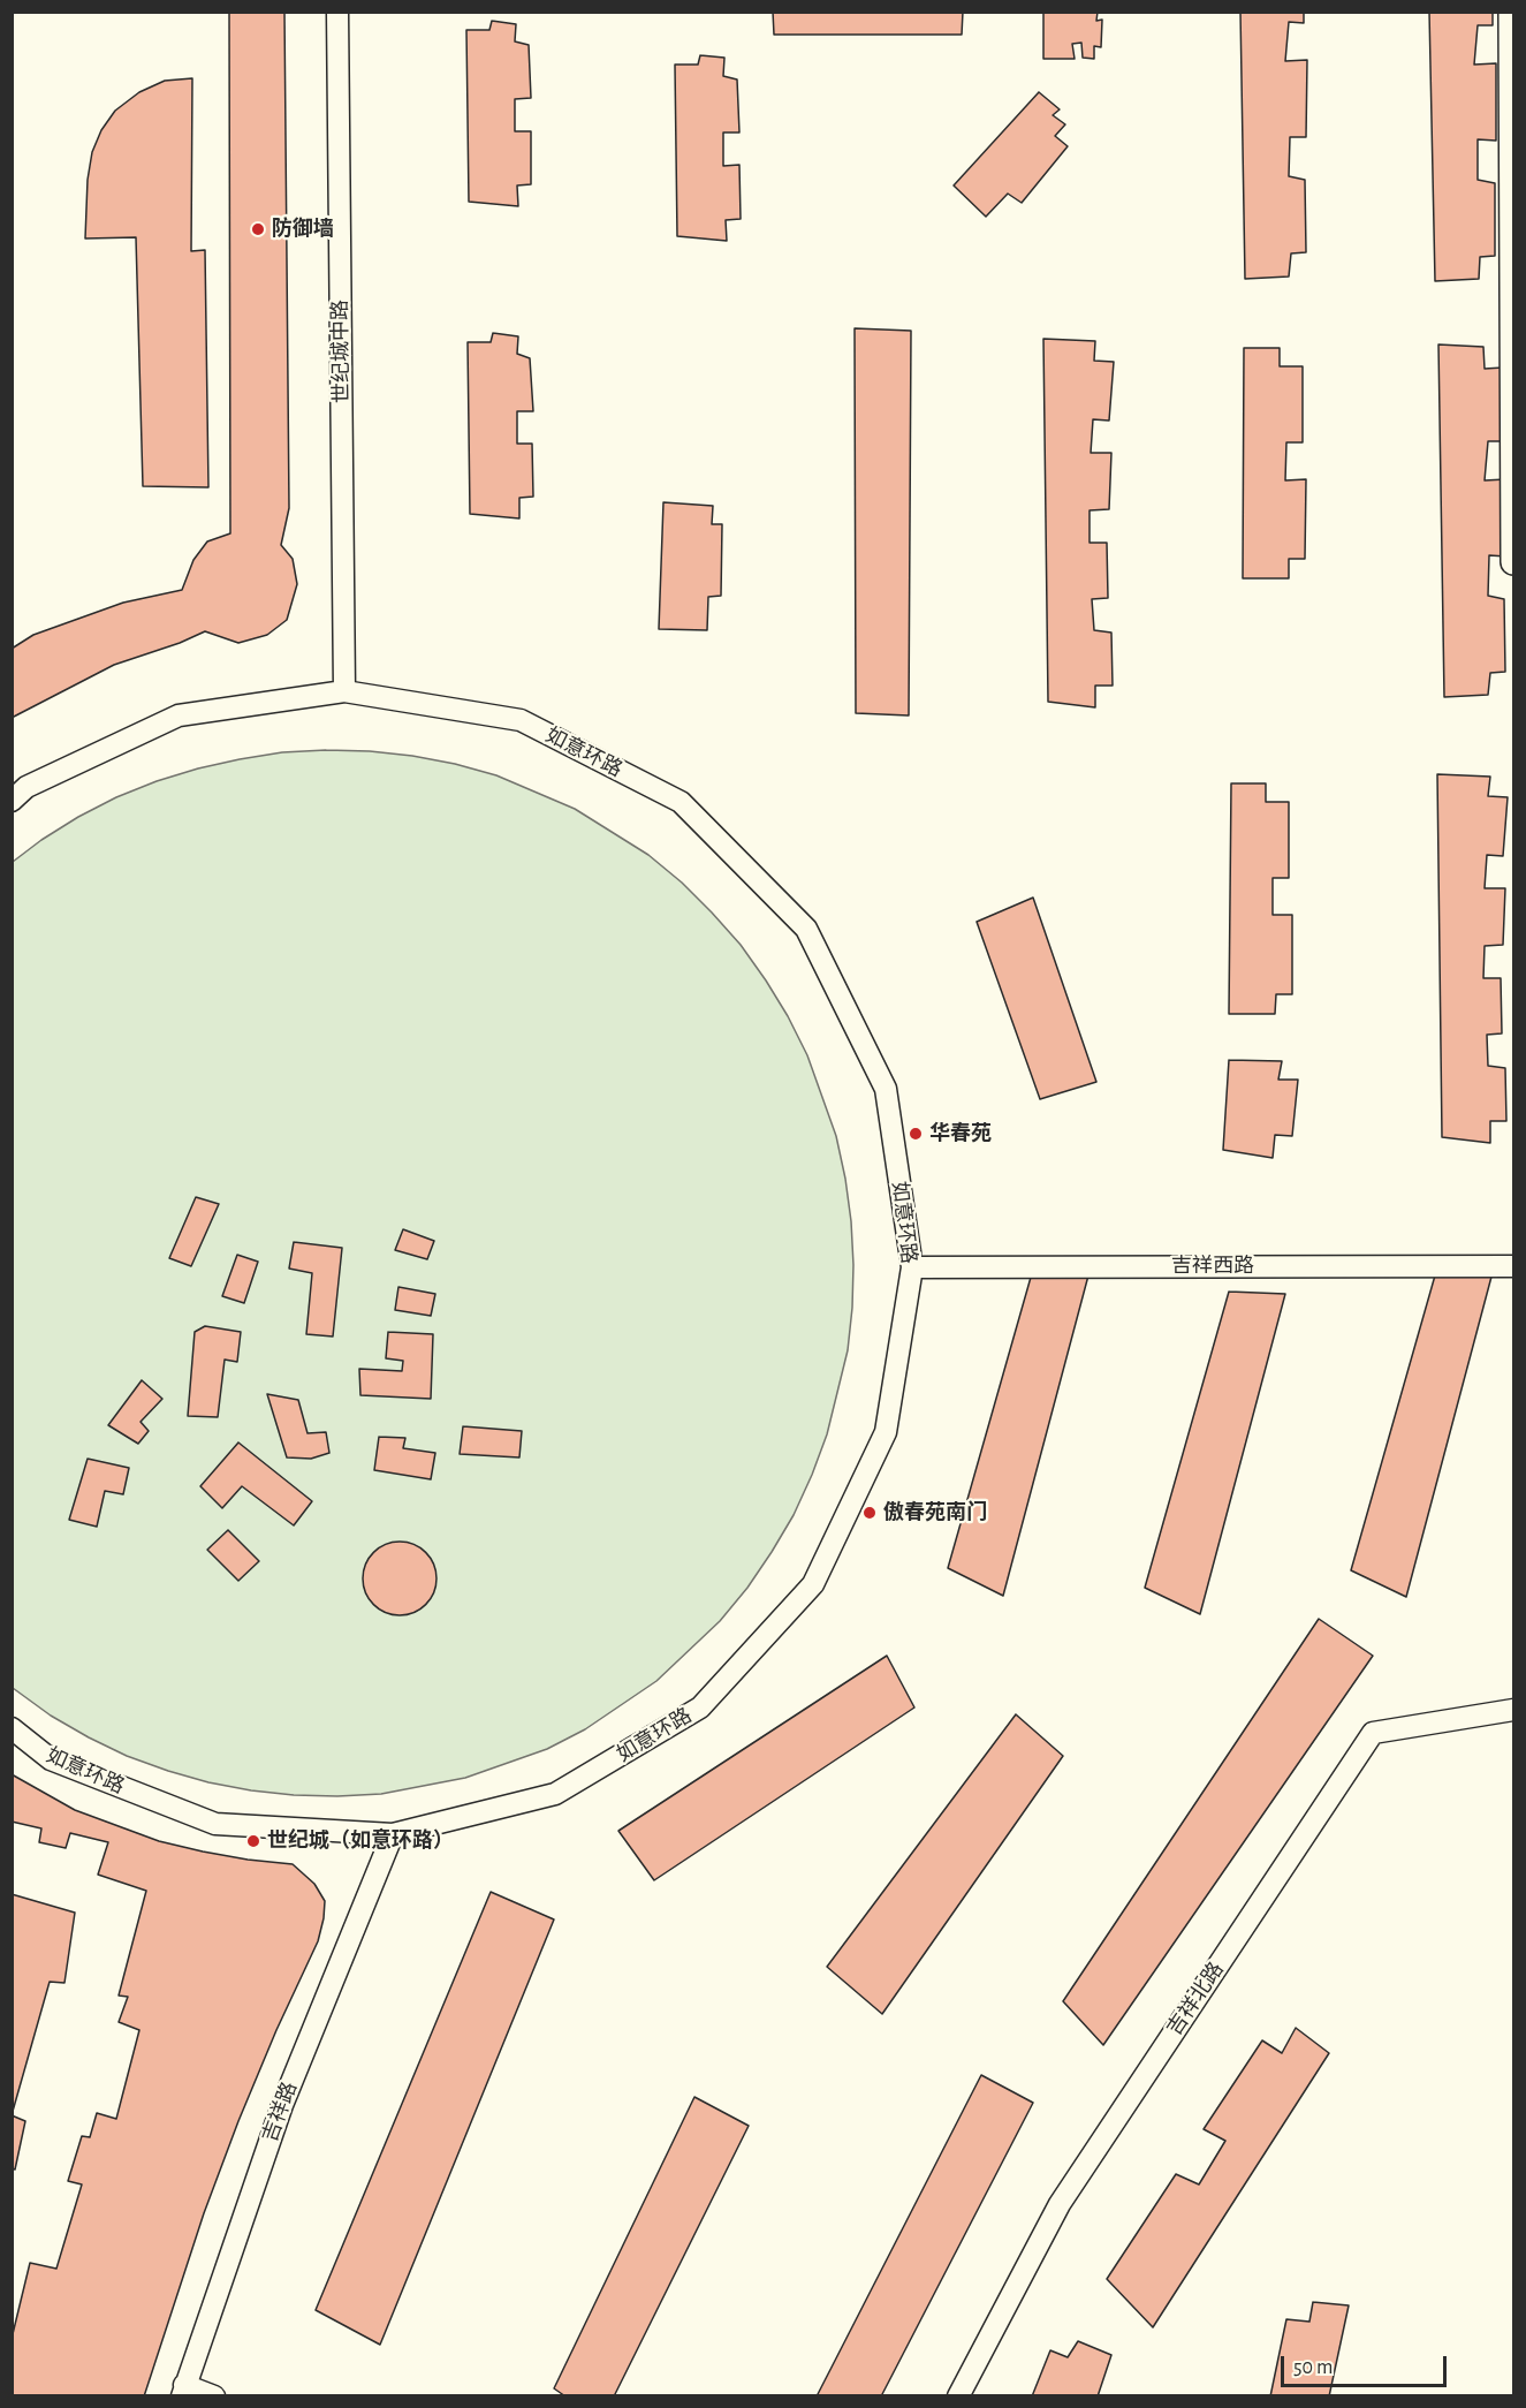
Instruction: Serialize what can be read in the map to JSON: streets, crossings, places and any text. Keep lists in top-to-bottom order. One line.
{"streets":{"street":["世纪城中路","如意环路","吉祥西路","吉祥北路","吉祥路"]},"crossings":[["世纪城中路","如意环路"],["如意环路","吉祥西路"],["如意环路","吉祥路"]],"places":["防御墙","华春苑","傲春苑南门","世纪城（如意环路）"],"scale_bar":"50 m"}
